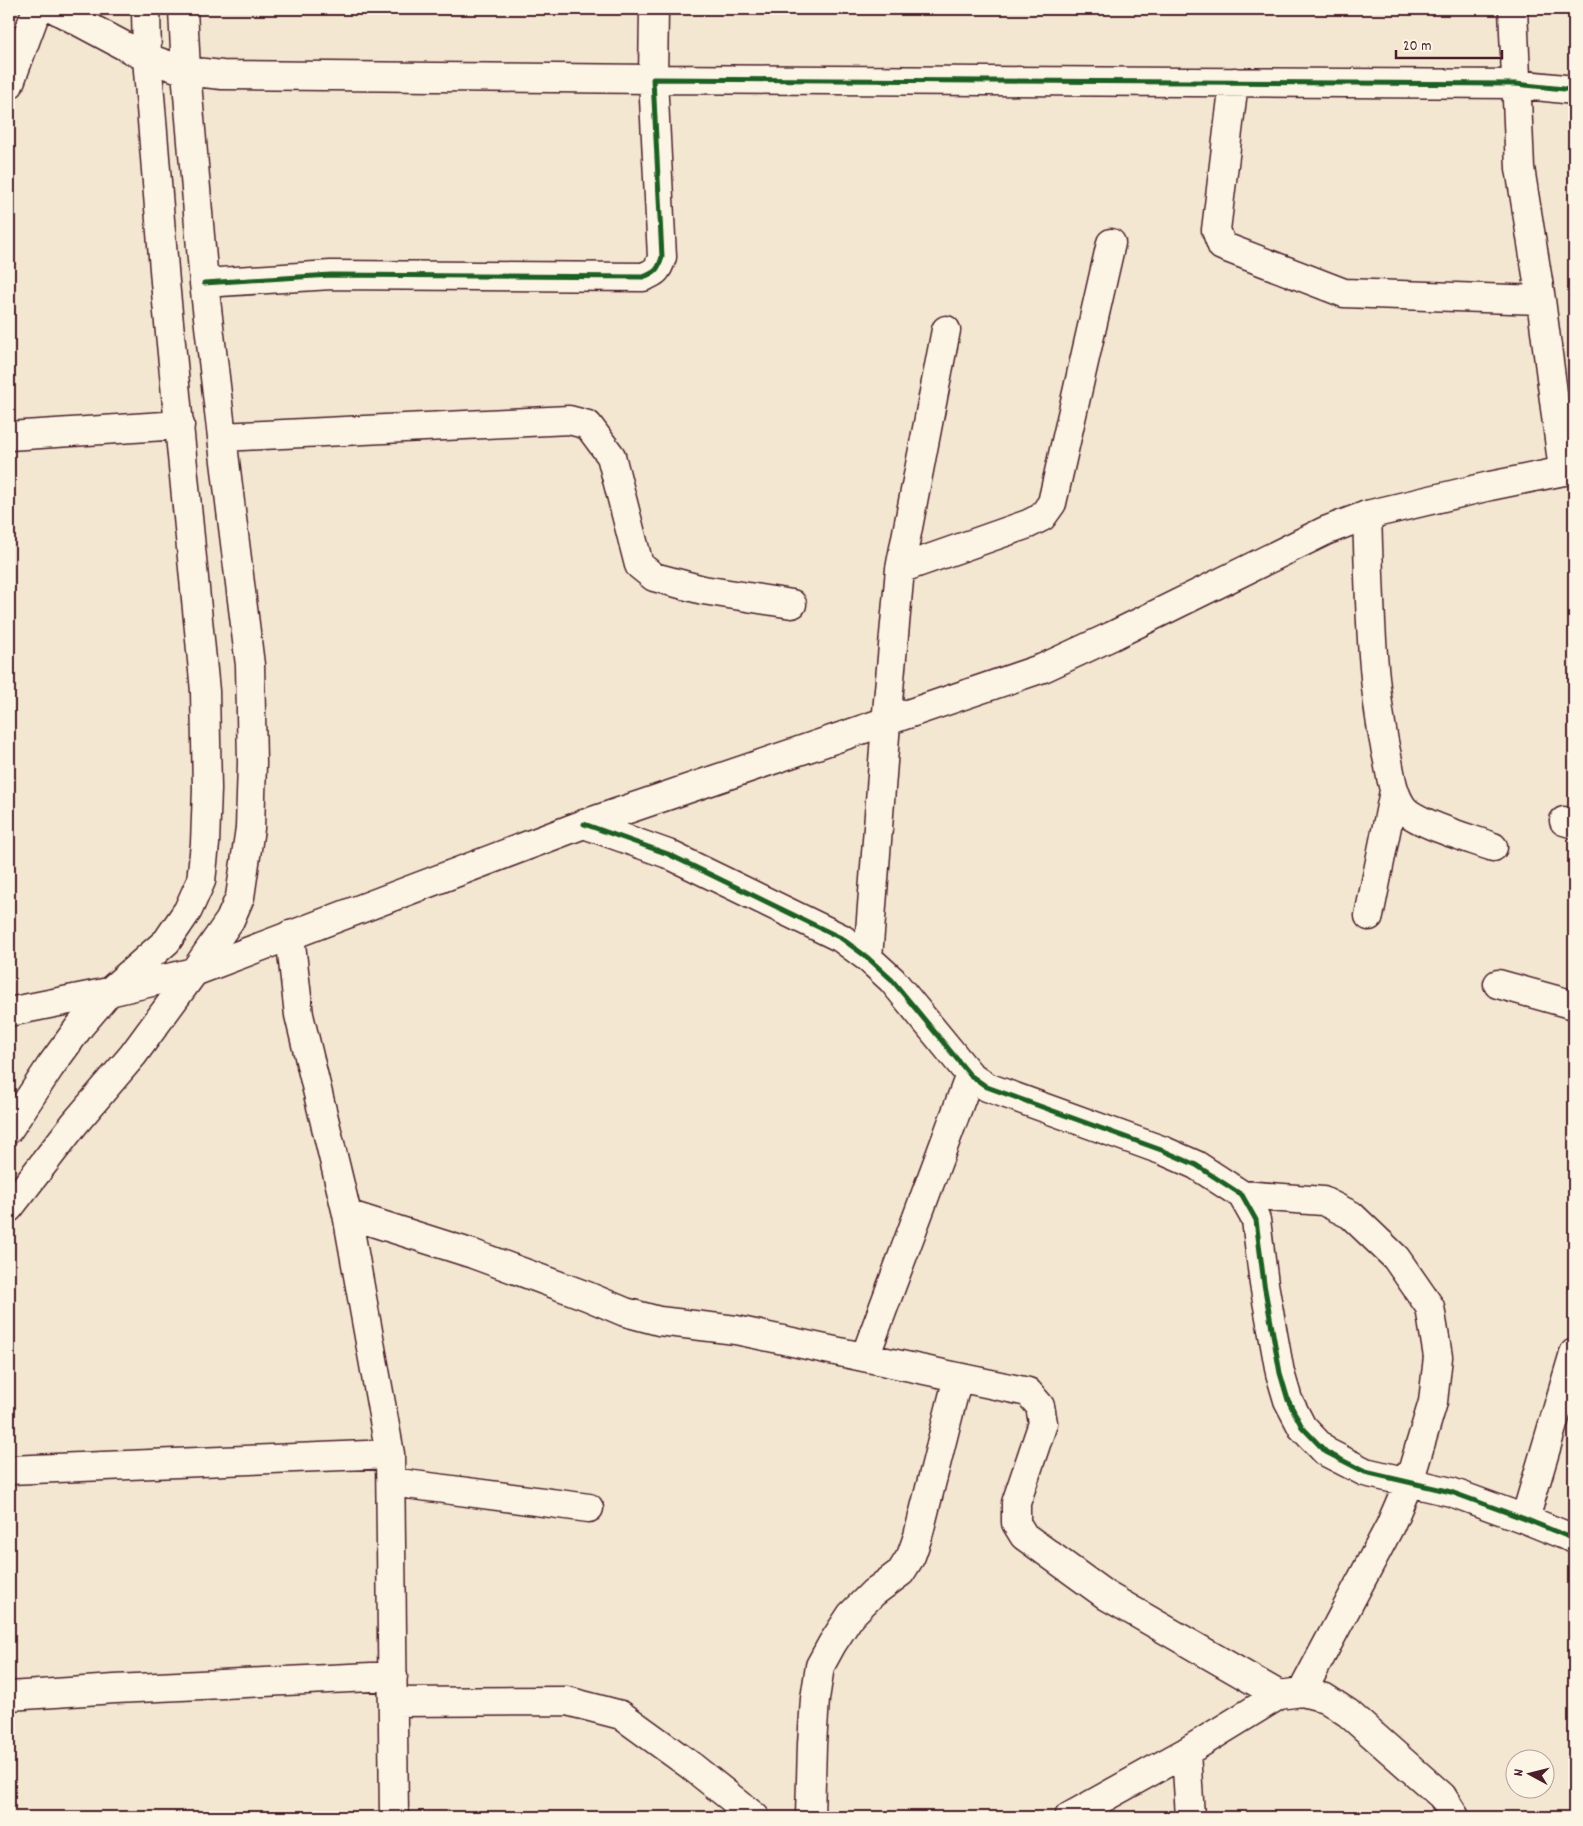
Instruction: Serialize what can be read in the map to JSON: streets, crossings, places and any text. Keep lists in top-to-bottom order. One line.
{"scale_bar":"20 m","north":"left"}
